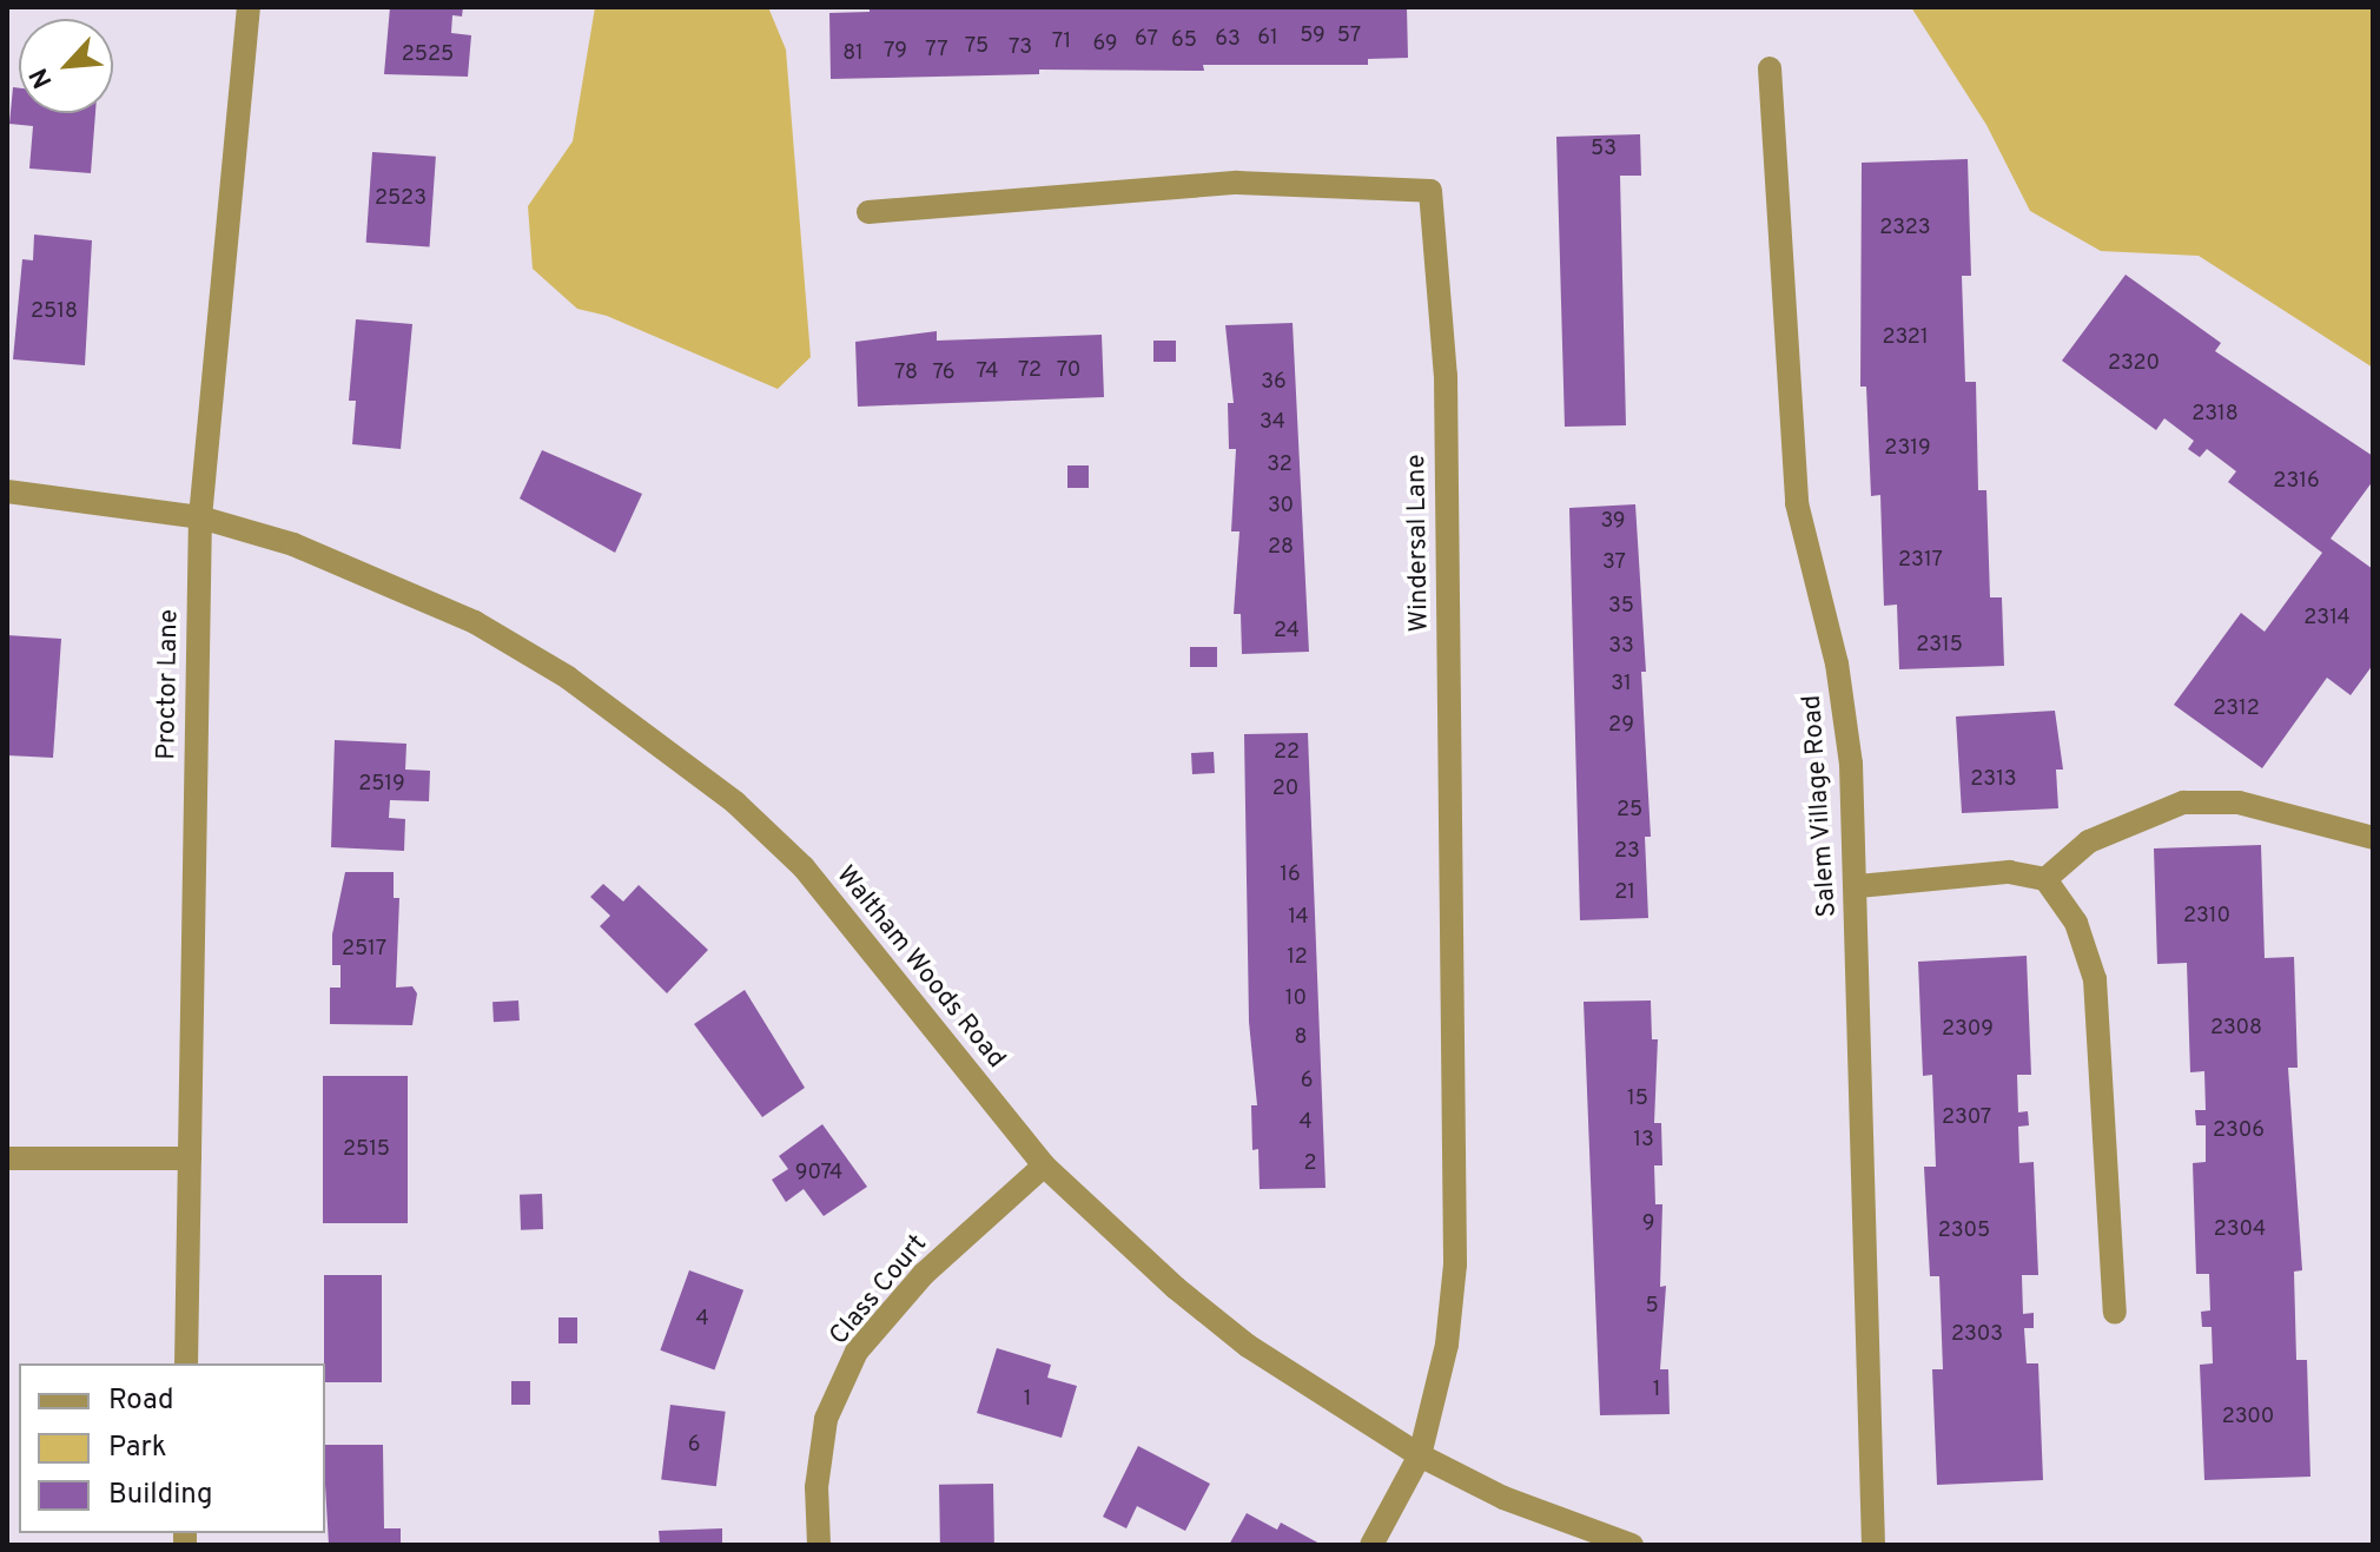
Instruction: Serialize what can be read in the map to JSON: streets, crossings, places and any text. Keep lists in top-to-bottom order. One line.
{"streets":{"street":["Windersal Lane","Proctor Lane","Salem Village Road","Waltham Woods Road","Class Court"]},"crossings":[["Windersal Lane","Waltham Woods Road"],["Proctor Lane","Waltham Woods Road"],["Waltham Woods Road","Class Court"]],"house_numbers":["59","57","61","67","63","65","71","69","75","73","77","79","81","2525","53","2523","2323","2518","2321","2320","72","70","74","78","76","36","2318","34","2319","32","2316","30","39","28","2317","37","35","2314","24","2315","33","31","2312","29","22","2313","2519","20","25","23","16","21","2310","14","2517","12","10","2308","2309","8","6","15","2307","4","2306","13","2515","2","9074","9","2304","2305","5","4","2303","1","1","2300","6"],"legend":["Road","Park","Building"],"north":"bottom left"}
